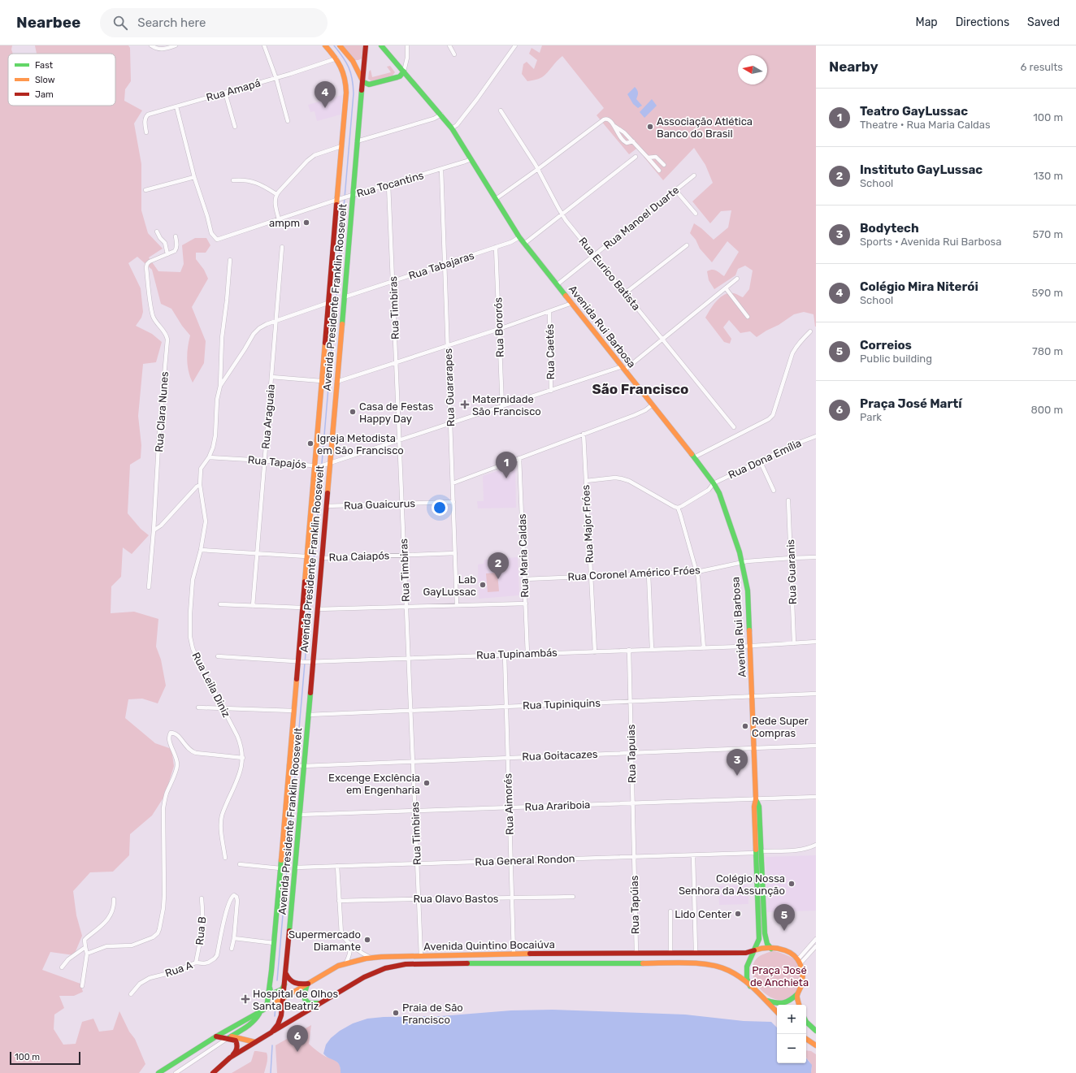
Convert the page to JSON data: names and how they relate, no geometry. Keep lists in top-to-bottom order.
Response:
{
  "streets": {
    "main road": ["Avenida Presidente Franklin Roosevelt", "Avenida Rui Barbosa", "Avenida Quintino Bocaiúva"],
    "street": [
      "Rua Amapá",
      "Rua Tocantins",
      "Rua Manoel Duarte",
      "Rua Tabajaras",
      "Rua Eurico Batista",
      "Rua Timbiras",
      "Rua Bororós",
      "Rua Caetés",
      "Rua Guararapes",
      "Rua Clara Nunes",
      "Rua Araguaia",
      "Rua Dona Emília",
      "Rua Tapajós",
      "Rua Guaicurus",
      "Rua Major Fróes",
      "Rua Maria Caldas",
      "Rua Caiapós",
      "Rua Guaranis",
      "Rua Coronel Américo Fróes",
      "Rua Tupinambás",
      "Rua Leila Diniz",
      "Rua Tupiniquins",
      "Rua Tapuias",
      "Rua Goitacazes",
      "Rua Aimorés",
      "Rua Arariboia",
      "Rua General Rondon",
      "Rua Olavo Bastos",
      "Rua Tapúias",
      "Rua B",
      "Rua A"
    ]
  },
  "crossings": [
    ["Rua Amapá", "Avenida Presidente Franklin Roosevelt"],
    ["Rua Tocantins", "Avenida Presidente Franklin Roosevelt"],
    ["Rua Tocantins", "Rua Timbiras"],
    ["Rua Tocantins", "Avenida Rui Barbosa"],
    ["Rua Tocantins", "Rua Guararapes"],
    ["Rua Manoel Duarte", "Rua Eurico Batista"],
    ["Rua Manoel Duarte", "Avenida Rui Barbosa"],
    ["Rua Tabajaras", "Avenida Presidente Franklin Roosevelt"],
    ["Rua Tabajaras", "Rua Timbiras"],
    ["Rua Tabajaras", "Avenida Rui Barbosa"],
    ["Rua Tabajaras", "Rua Bororós"],
    ["Rua Tabajaras", "Rua Guararapes"],
    ["Avenida Presidente Franklin Roosevelt", "Rua Tapajós"],
    ["Avenida Presidente Franklin Roosevelt", "Rua Guaicurus"],
    ["Avenida Presidente Franklin Roosevelt", "Rua Caiapós"],
    ["Avenida Presidente Franklin Roosevelt", "Rua Tupinambás"],
    ["Avenida Presidente Franklin Roosevelt", "Rua Tupiniquins"],
    ["Avenida Presidente Franklin Roosevelt", "Rua Goitacazes"],
    ["Avenida Presidente Franklin Roosevelt", "Rua Arariboia"],
    ["Avenida Presidente Franklin Roosevelt", "Rua General Rondon"],
    ["Avenida Presidente Franklin Roosevelt", "Avenida Quintino Bocaiúva"],
    ["Rua Timbiras", "Rua Tapajós"],
    ["Rua Timbiras", "Rua Guaicurus"],
    ["Rua Timbiras", "Rua Caiapós"],
    ["Rua Timbiras", "Rua Tupinambás"],
    ["Rua Timbiras", "Rua Tupiniquins"],
    ["Rua Timbiras", "Rua Goitacazes"],
    ["Rua Timbiras", "Rua Arariboia"],
    ["Rua Timbiras", "Rua General Rondon"],
    ["Rua Timbiras", "Rua Olavo Bastos"],
    ["Rua Timbiras", "Avenida Quintino Bocaiúva"],
    ["Avenida Rui Barbosa", "Rua Dona Emília"],
    ["Avenida Rui Barbosa", "Rua Tapajós"],
    ["Avenida Rui Barbosa", "Rua Coronel Américo Fróes"],
    ["Avenida Rui Barbosa", "Rua Tupinambás"],
    ["Avenida Rui Barbosa", "Rua Tupiniquins"],
    ["Avenida Rui Barbosa", "Rua Goitacazes"],
    ["Avenida Rui Barbosa", "Rua Arariboia"],
    ["Avenida Rui Barbosa", "Rua General Rondon"],
    ["Avenida Rui Barbosa", "Avenida Quintino Bocaiúva"],
    ["Rua Bororós", "Rua Tapajós"],
    ["Rua Caetés", "Rua Tapajós"],
    ["Rua Guararapes", "Rua Tapajós"],
    ["Rua Guararapes", "Rua Guaicurus"],
    ["Rua Guararapes", "Rua Caiapós"],
    ["Rua Araguaia", "Rua Tapajós"],
    ["Rua Tapajós", "Rua Leila Diniz"],
    ["Rua Major Fróes", "Rua Coronel Américo Fróes"],
    ["Rua Major Fróes", "Rua Tupinambás"],
    ["Rua Maria Caldas", "Rua Coronel Américo Fróes"],
    ["Rua Maria Caldas", "Rua Tupinambás"],
    ["Rua Guaranis", "Rua Coronel Américo Fróes"],
    ["Rua Guaranis", "Rua Tupinambás"],
    ["Rua Tupinambás", "Rua Tapuias"],
    ["Rua Tupinambás", "Rua Aimorés"],
    ["Rua Tupiniquins", "Rua Tapuias"],
    ["Rua Tupiniquins", "Rua Aimorés"],
    ["Rua Tapuias", "Rua Goitacazes"],
    ["Rua Tapuias", "Rua Arariboia"],
    ["Rua Tapuias", "Rua General Rondon"],
    ["Rua Tapuias", "Rua Tapúias"],
    ["Rua Goitacazes", "Rua Aimorés"],
    ["Rua Aimorés", "Rua Arariboia"],
    ["Rua Aimorés", "Rua General Rondon"],
    ["Rua Aimorés", "Rua Olavo Bastos"],
    ["Rua Aimorés", "Avenida Quintino Bocaiúva"],
    ["Rua General Rondon", "Rua Tapúias"],
    ["Rua Tapúias", "Avenida Quintino Bocaiúva"],
    ["Rua B", "Rua A"]
  ],
  "districts": ["São Francisco"],
  "parks": ["Praça José de Anchieta"],
  "places": {
    "other": [
      "Associação Atlética Banco do Brasil",
      "ampm",
      "Casa de Festas Happy Day",
      "Igreja Metodista em São Francisco",
      "Lab GayLussac",
      "Rede Super Compras",
      "Excenge Exclência em Engenharia",
      "Colégio Nossa Senhora da Assunção",
      "Lido Center",
      "Supermercado Diamante",
      "Praia de São Francisco"
    ],
    "health": ["Maternidade São Francisco", "Hospital de Olhos Santa Beatriz"]
  },
  "legend": ["Fast", "Slow", "Jam"],
  "scale_bar": "100 m",
  "north": "left",
  "page": {
    "header": "Nearbee",
    "search": "Search here",
    "nav": ["Map", "Directions", "Saved"],
    "heading": ["Nearby", "6 results"],
    "pins": [
      "4",
      "1",
      "2",
      "3",
      "5",
      "6"
    ],
    "list": [
      {
        "mark": "1",
        "name": "Teatro GayLussac",
        "note": "Theatre · Rua Maria Caldas",
        "value": "100 m"
      },
      {
        "mark": "2",
        "name": "Instituto GayLussac",
        "note": "School",
        "value": "130 m"
      },
      {
        "mark": "3",
        "name": "Bodytech",
        "note": "Sports · Avenida Rui Barbosa",
        "value": "570 m"
      },
      {
        "mark": "4",
        "name": "Colégio Mira Niterói",
        "note": "School",
        "value": "590 m"
      },
      {
        "mark": "5",
        "name": "Correios",
        "note": "Public building",
        "value": "780 m"
      },
      {
        "mark": "6",
        "name": "Praça José Martí",
        "note": "Park",
        "value": "800 m"
      }
    ],
    "map_buttons": ["+", "−"],
    "scale": "100 m"
  }
}
